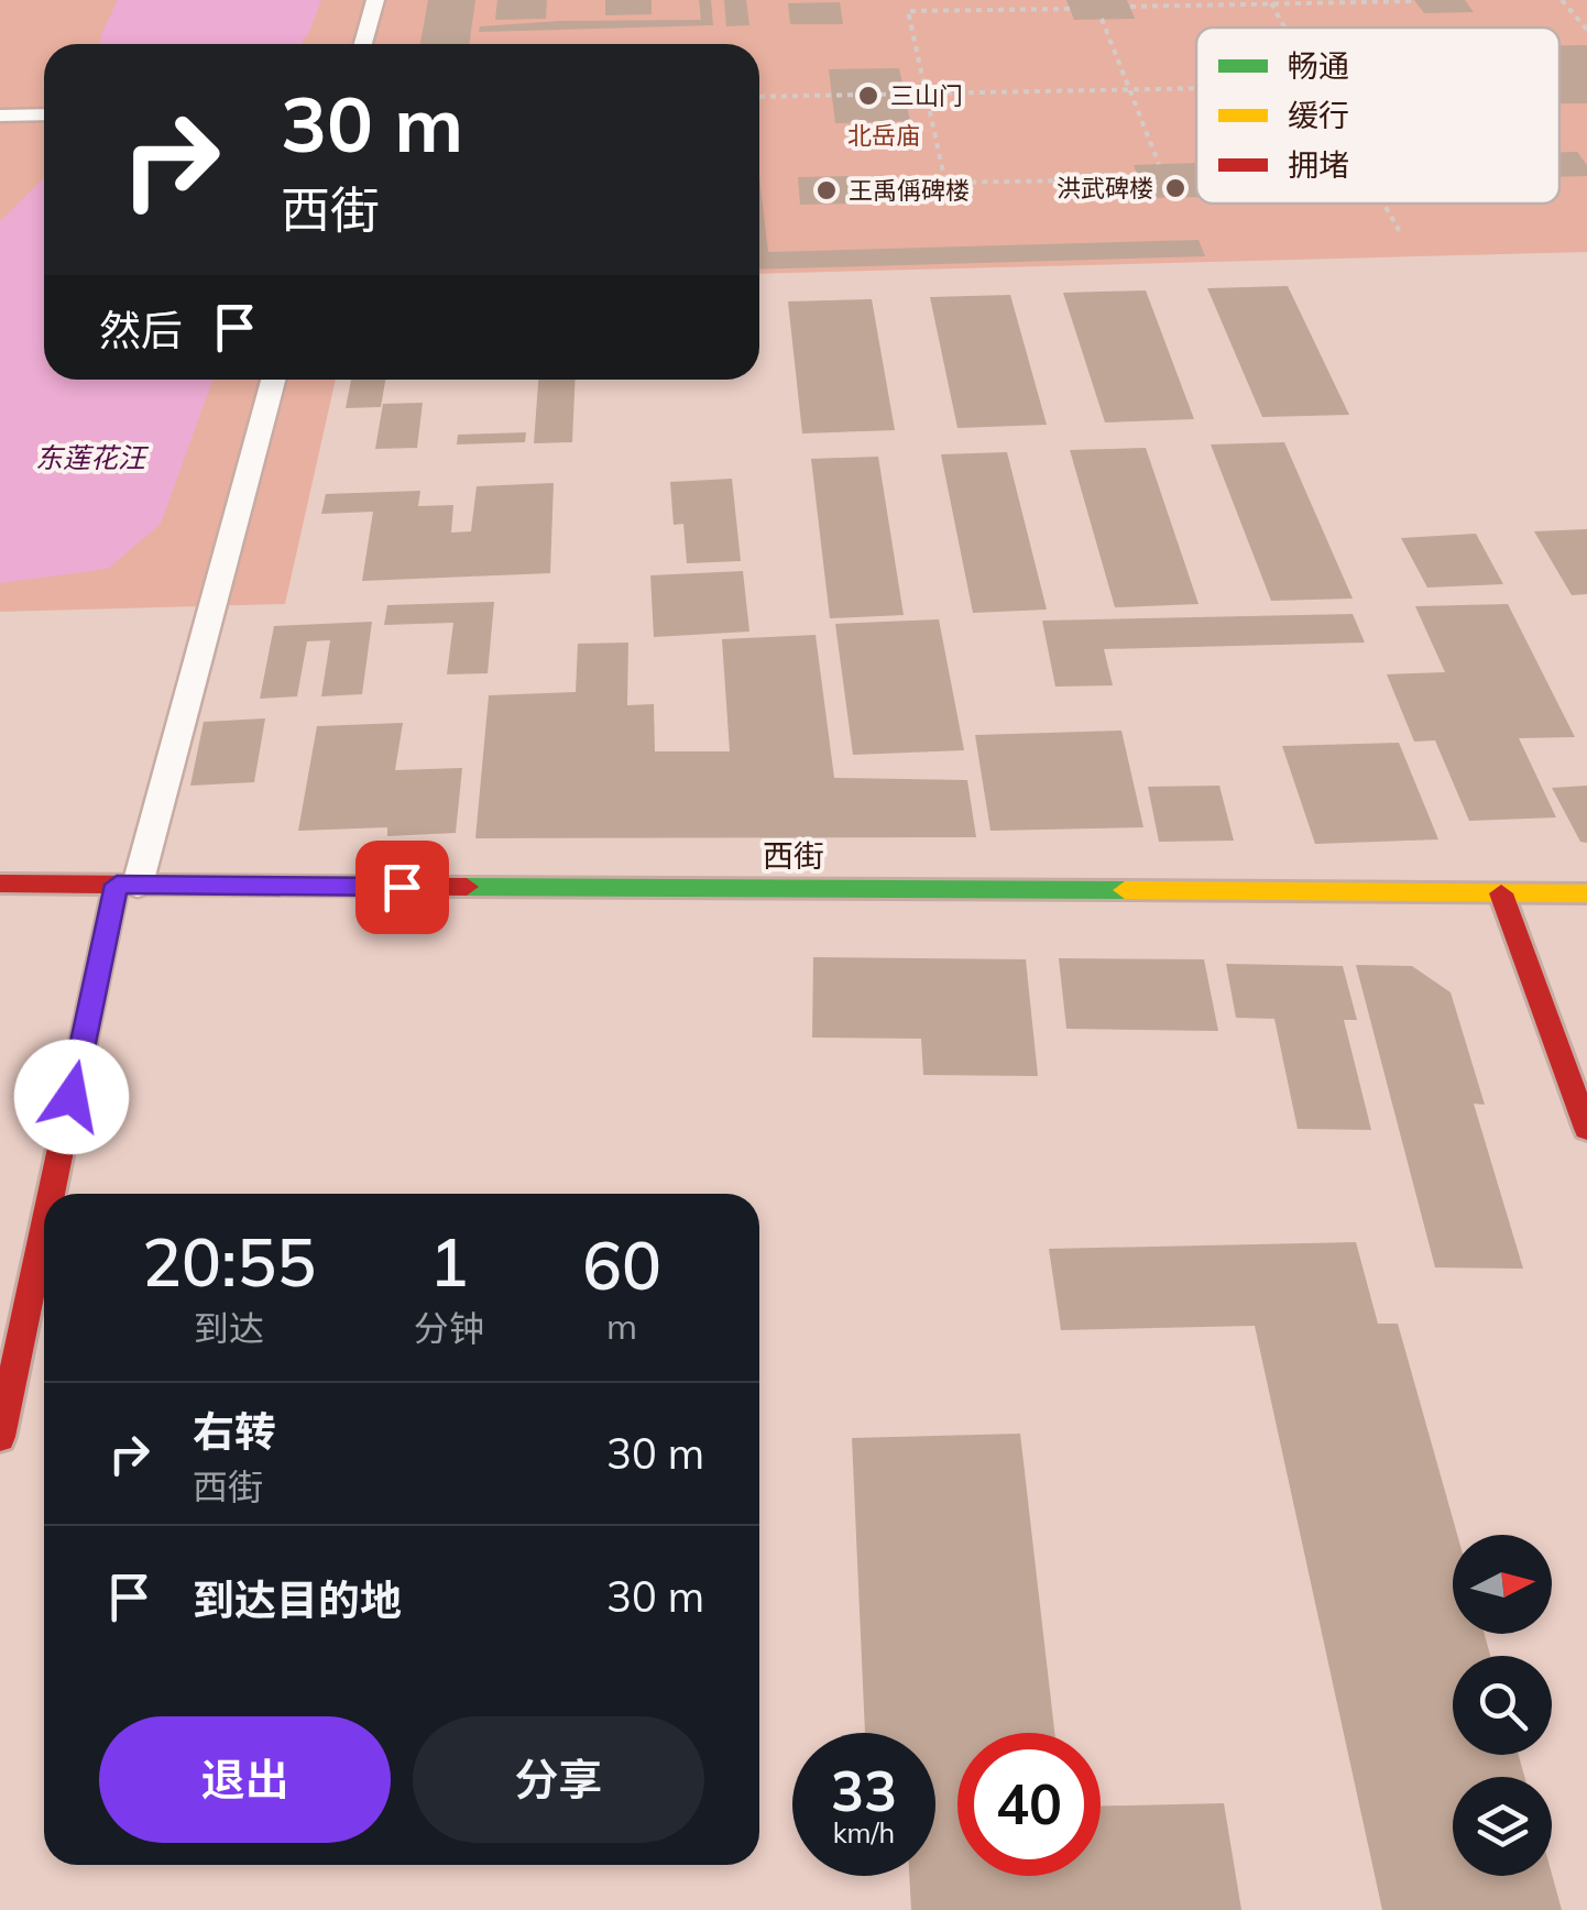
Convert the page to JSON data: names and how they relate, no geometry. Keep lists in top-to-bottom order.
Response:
{
  "streets": {
    "street": ["西街"]
  },
  "water": ["东莲花汪"],
  "parks": ["北岳庙"],
  "places": ["三山门", "洪武碑楼", "王禹偁碑楼"],
  "legend": ["畅通", "缓行", "拥堵"],
  "north": "right",
  "page": {
    "turn": ["30 m", "西街"],
    "then": "然后",
    "eta": [
      "20:55",
      "到达",
      "1",
      "分钟",
      "60",
      "m"
    ],
    "list": [
      {
        "name": "右转",
        "note": "西街",
        "value": "30 m"
      },
      {
        "name": "到达目的地",
        "value": "30 m"
      }
    ],
    "buttons": ["退出", "分享"],
    "speed": "33 km/h",
    "limit": "40"
  }
}
